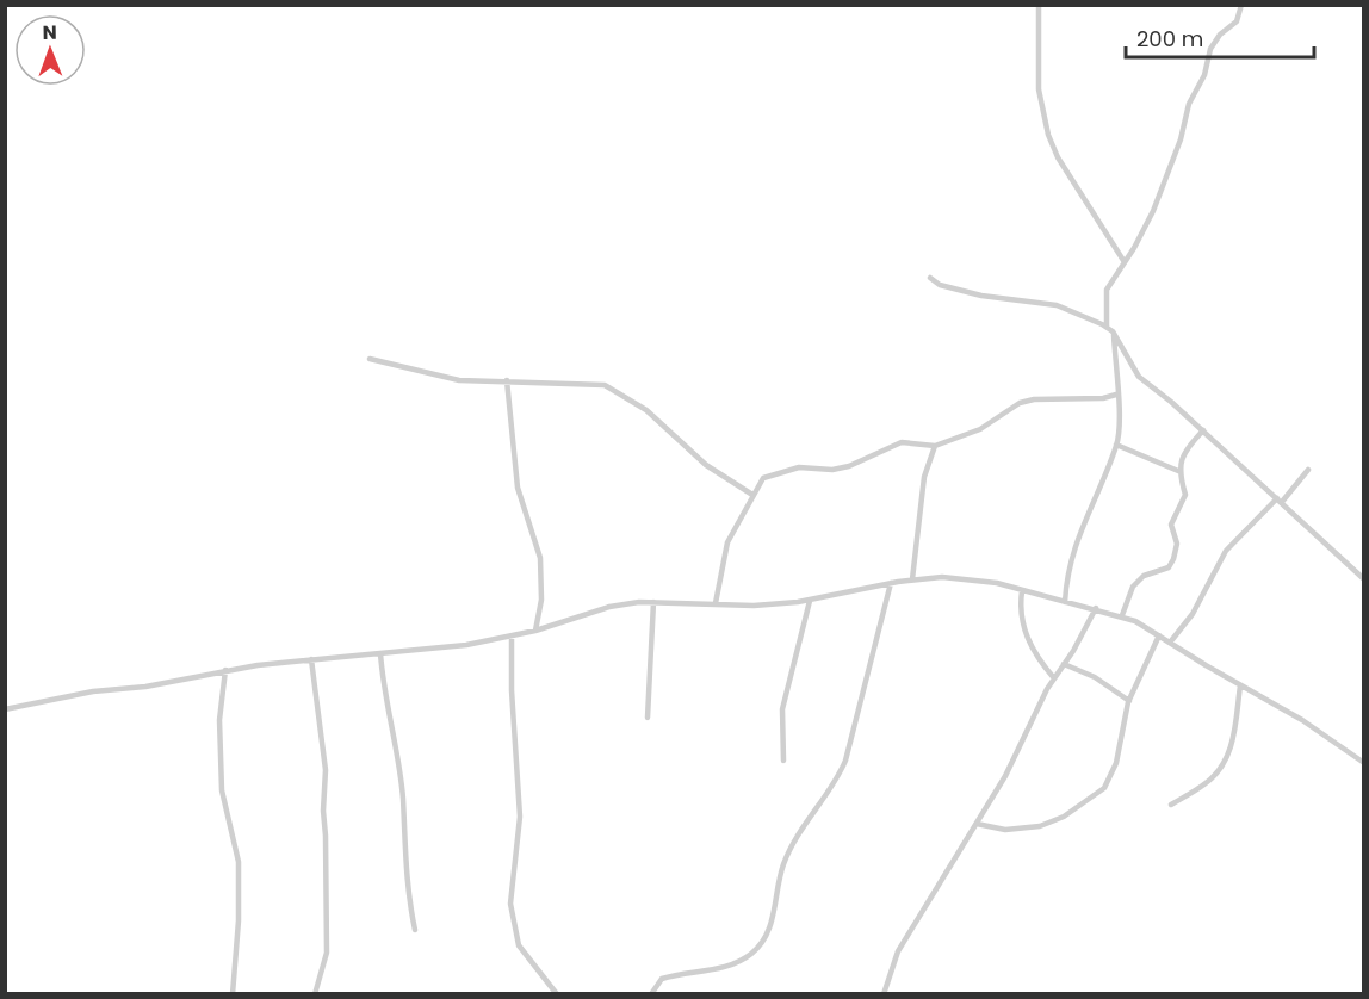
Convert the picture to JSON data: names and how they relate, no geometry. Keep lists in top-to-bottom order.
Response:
{
  "scale_bar": "200 m",
  "north": "top"
}
